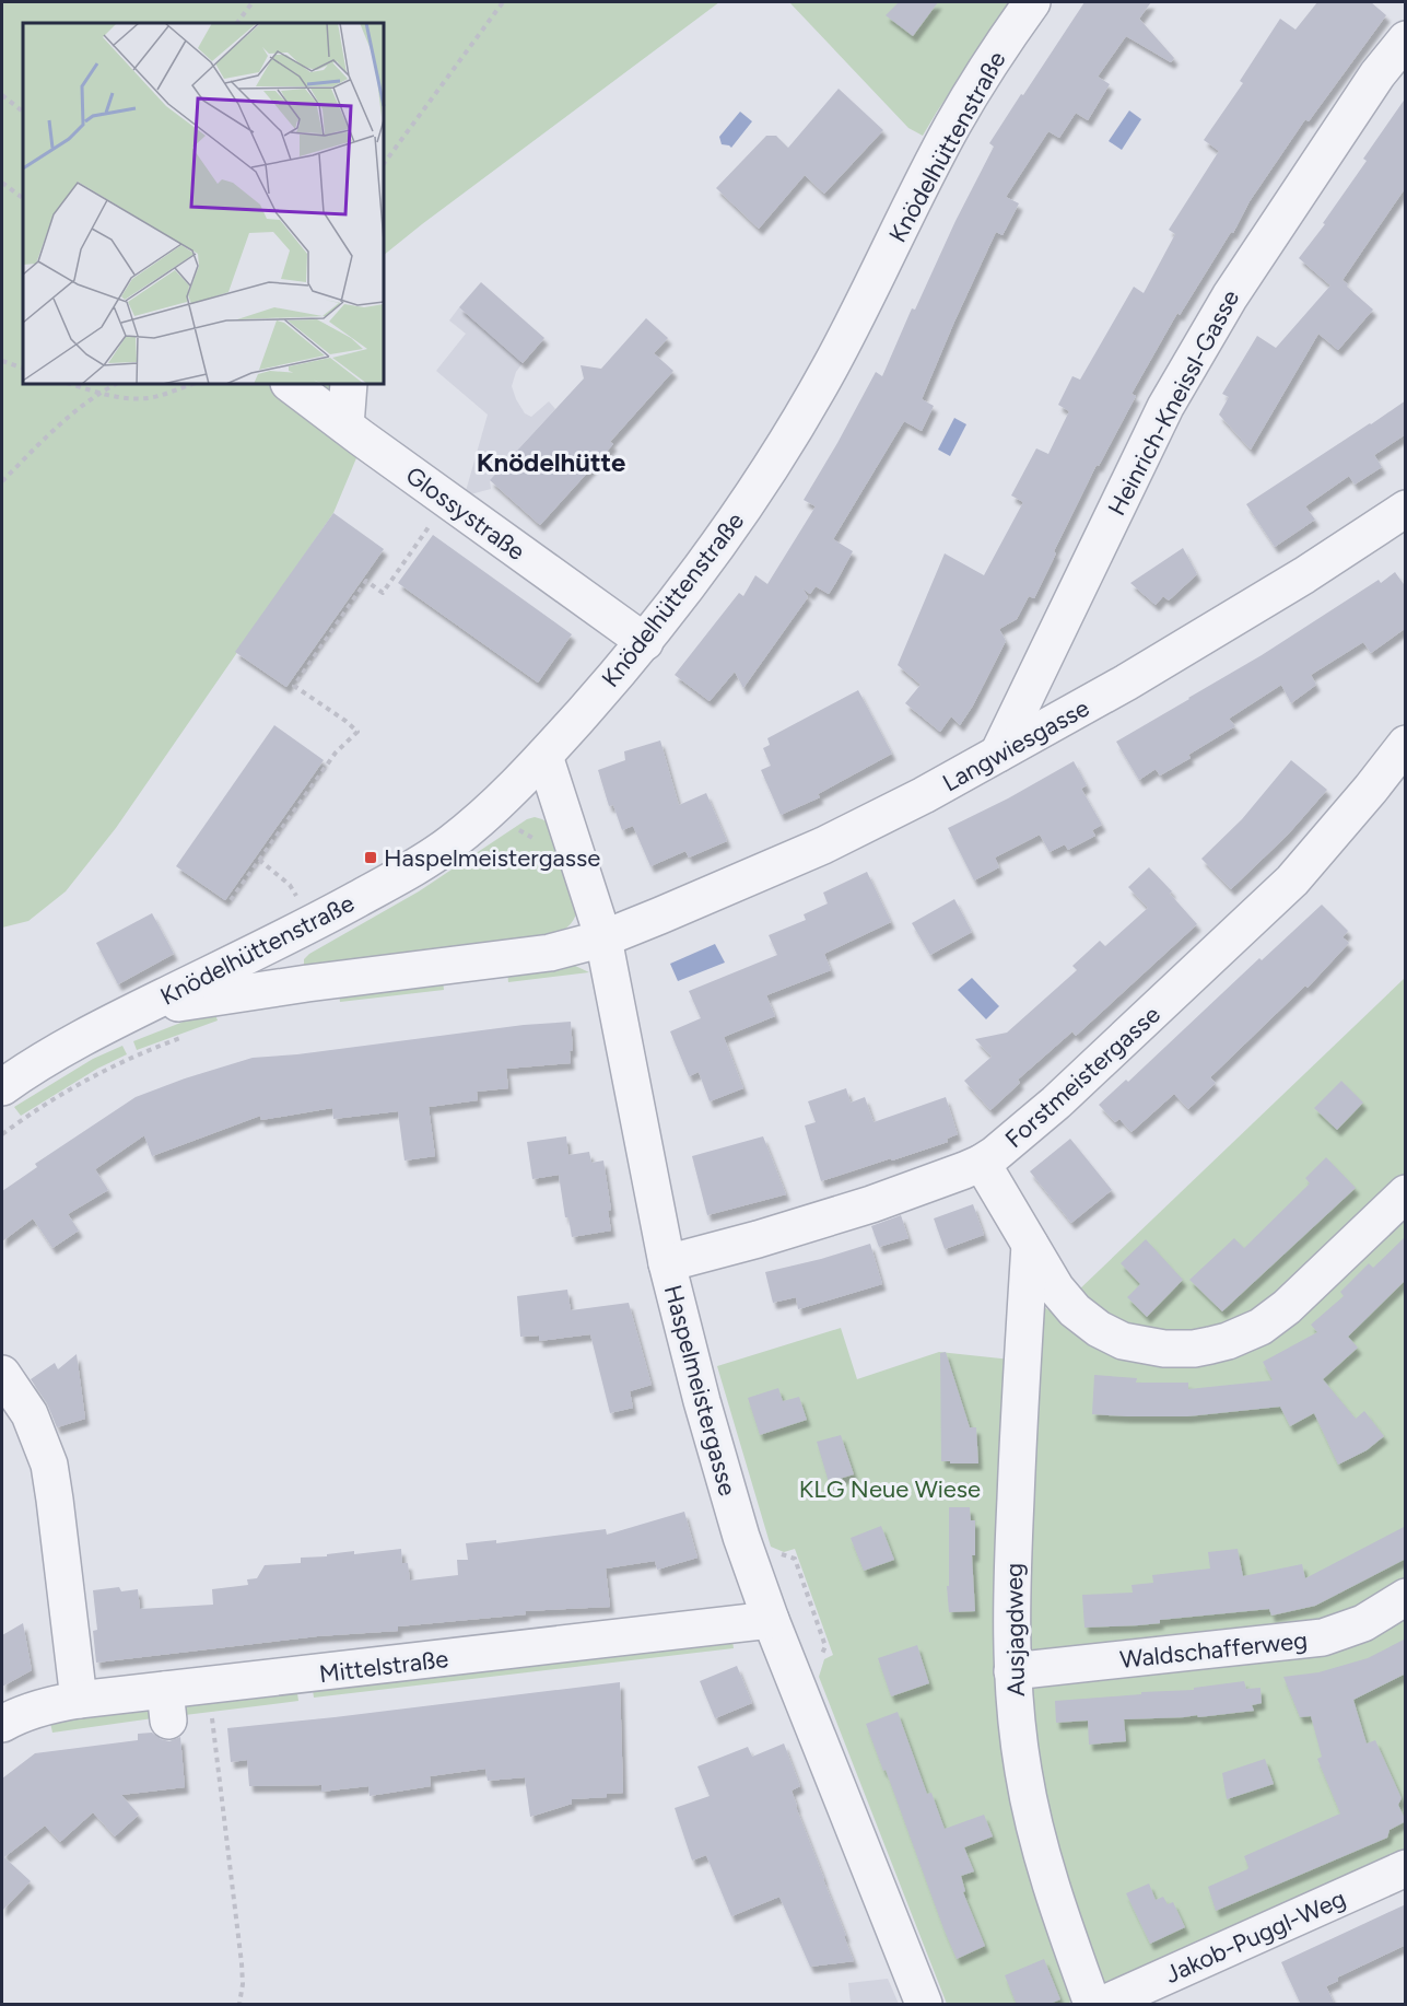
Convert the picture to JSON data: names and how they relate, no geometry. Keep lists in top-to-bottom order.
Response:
{
  "streets": {
    "street": [
      "Knödelhüttenstraße",
      "Heinrich-Kneissl-Gasse",
      "Glossystraße",
      "Langwiesgasse",
      "Forstmeistergasse",
      "Haspelmeistergasse",
      "Ausjagdweg",
      "Waldschafferweg",
      "Mittelstraße",
      "Jakob-Puggl-Weg"
    ]
  },
  "crossings": [
    ["Knödelhüttenstraße", "Glossystraße"],
    ["Knödelhüttenstraße", "Langwiesgasse"],
    ["Knödelhüttenstraße", "Haspelmeistergasse"],
    ["Heinrich-Kneissl-Gasse", "Langwiesgasse"],
    ["Langwiesgasse", "Haspelmeistergasse"],
    ["Forstmeistergasse", "Haspelmeistergasse"],
    ["Haspelmeistergasse", "Mittelstraße"],
    ["Ausjagdweg", "Waldschafferweg"]
  ],
  "districts": ["Knödelhütte"],
  "parks": ["KLG Neue Wiese"],
  "places": {
    "transit": ["Haspelmeistergasse"]
  }
}
